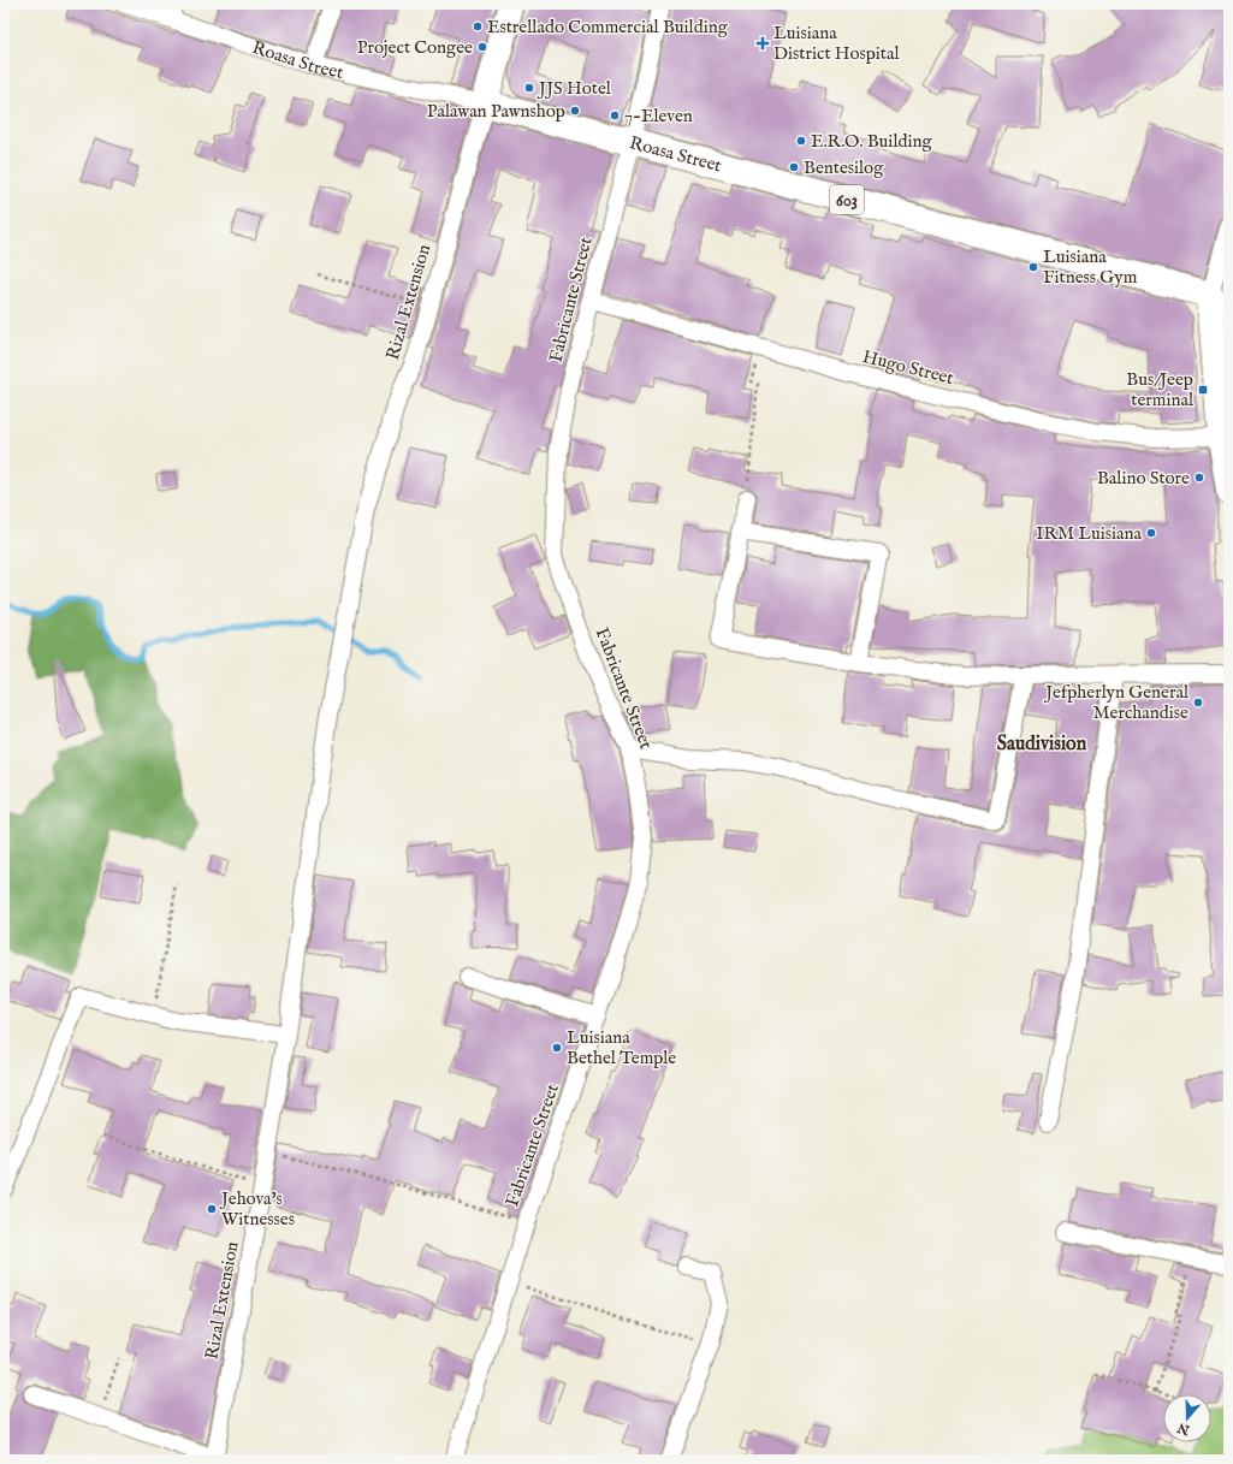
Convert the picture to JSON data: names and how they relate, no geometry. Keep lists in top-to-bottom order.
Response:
{
  "streets": {
    "main road": ["Roasa Street", "603"],
    "street": ["Fabricante Street", "Rizal Extension", "Hugo Street"]
  },
  "crossings": [
    ["Roasa Street", "Fabricante Street"],
    ["Roasa Street", "Rizal Extension"],
    ["Fabricante Street", "Hugo Street"]
  ],
  "districts": ["Saudivision"],
  "places": {
    "other": [
      "Estrellado Commercial Building",
      "Project Congee",
      "JJS Hotel",
      "Palawan Pawnshop",
      "7-Eleven",
      "E.R.O. Building",
      "Bentesilog",
      "Luisiana Fitness Gym",
      "Balino Store",
      "IRM Luisiana",
      "Jefpherlyn General Merchandise",
      "Luisiana Bethel Temple",
      "Jehova's Witnesses"
    ],
    "health": ["Luisiana District Hospital"],
    "transit": ["Bus/Jeep terminal"]
  },
  "north": "bottom"
}
